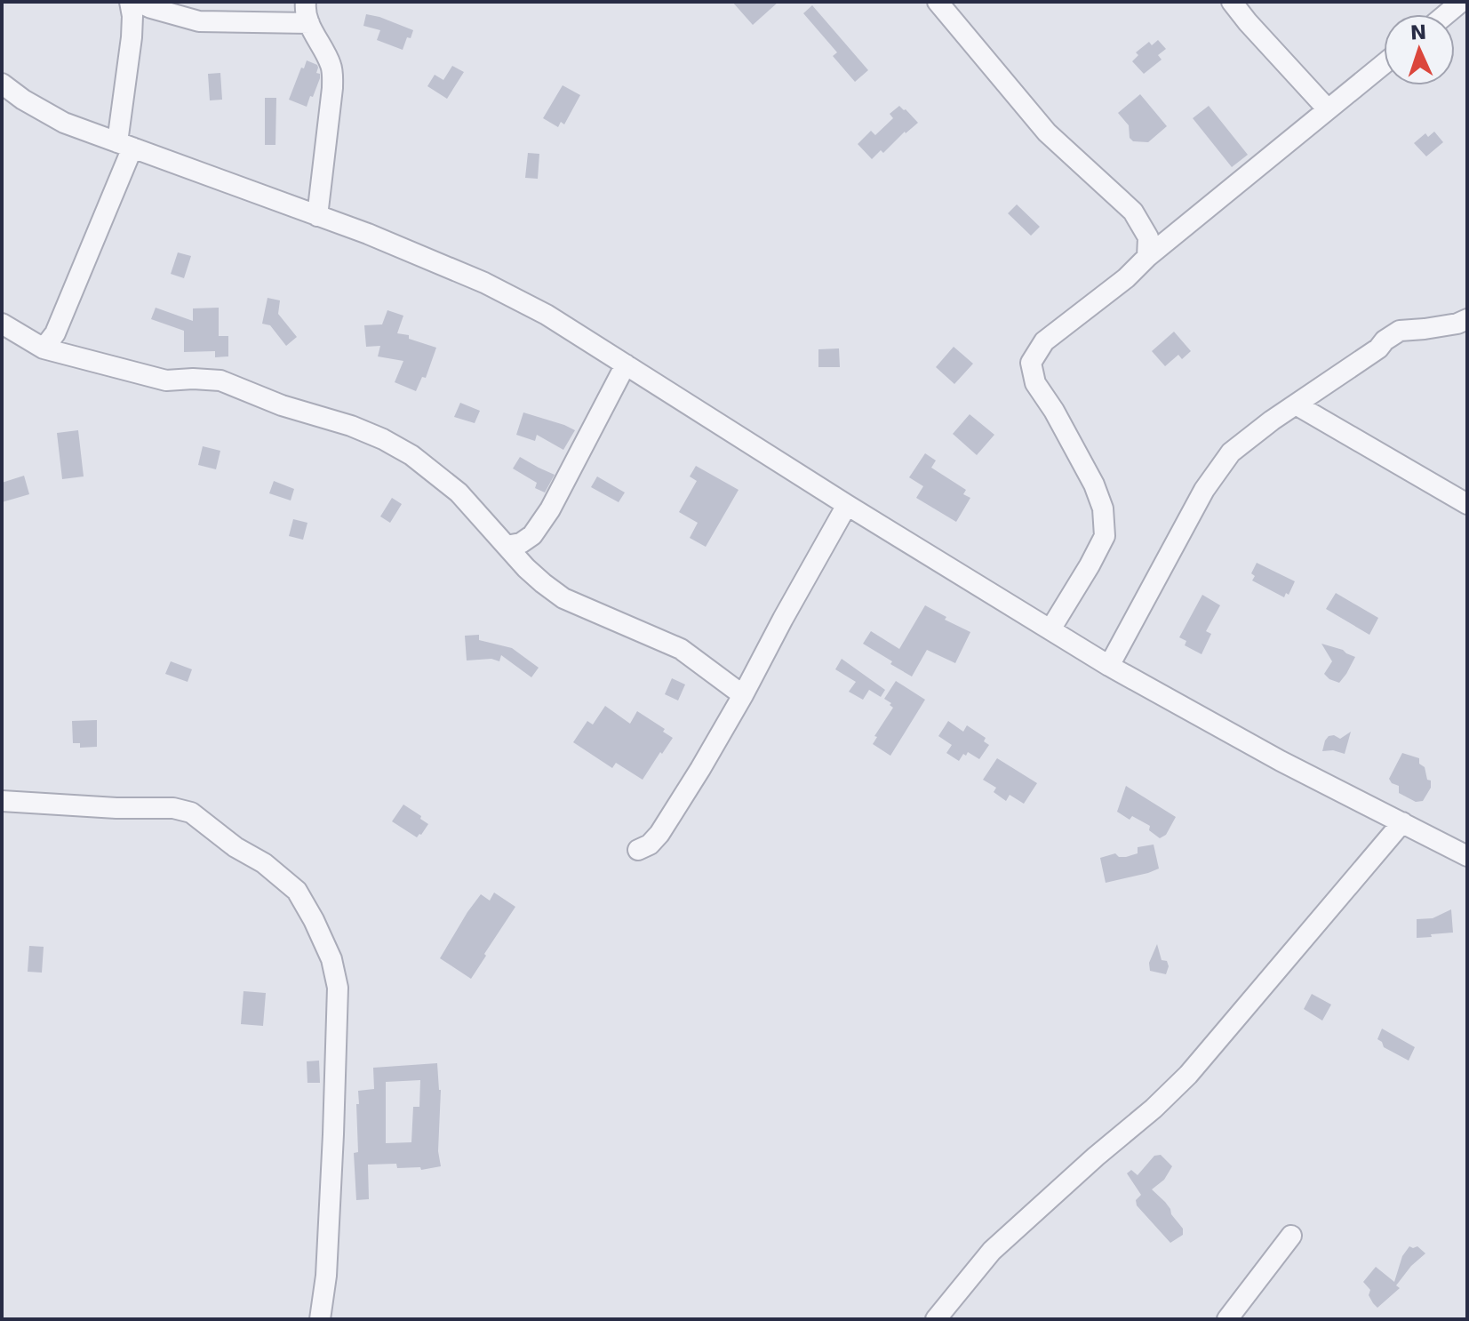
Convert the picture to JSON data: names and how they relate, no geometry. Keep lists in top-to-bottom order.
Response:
{
  "north": "top"
}
